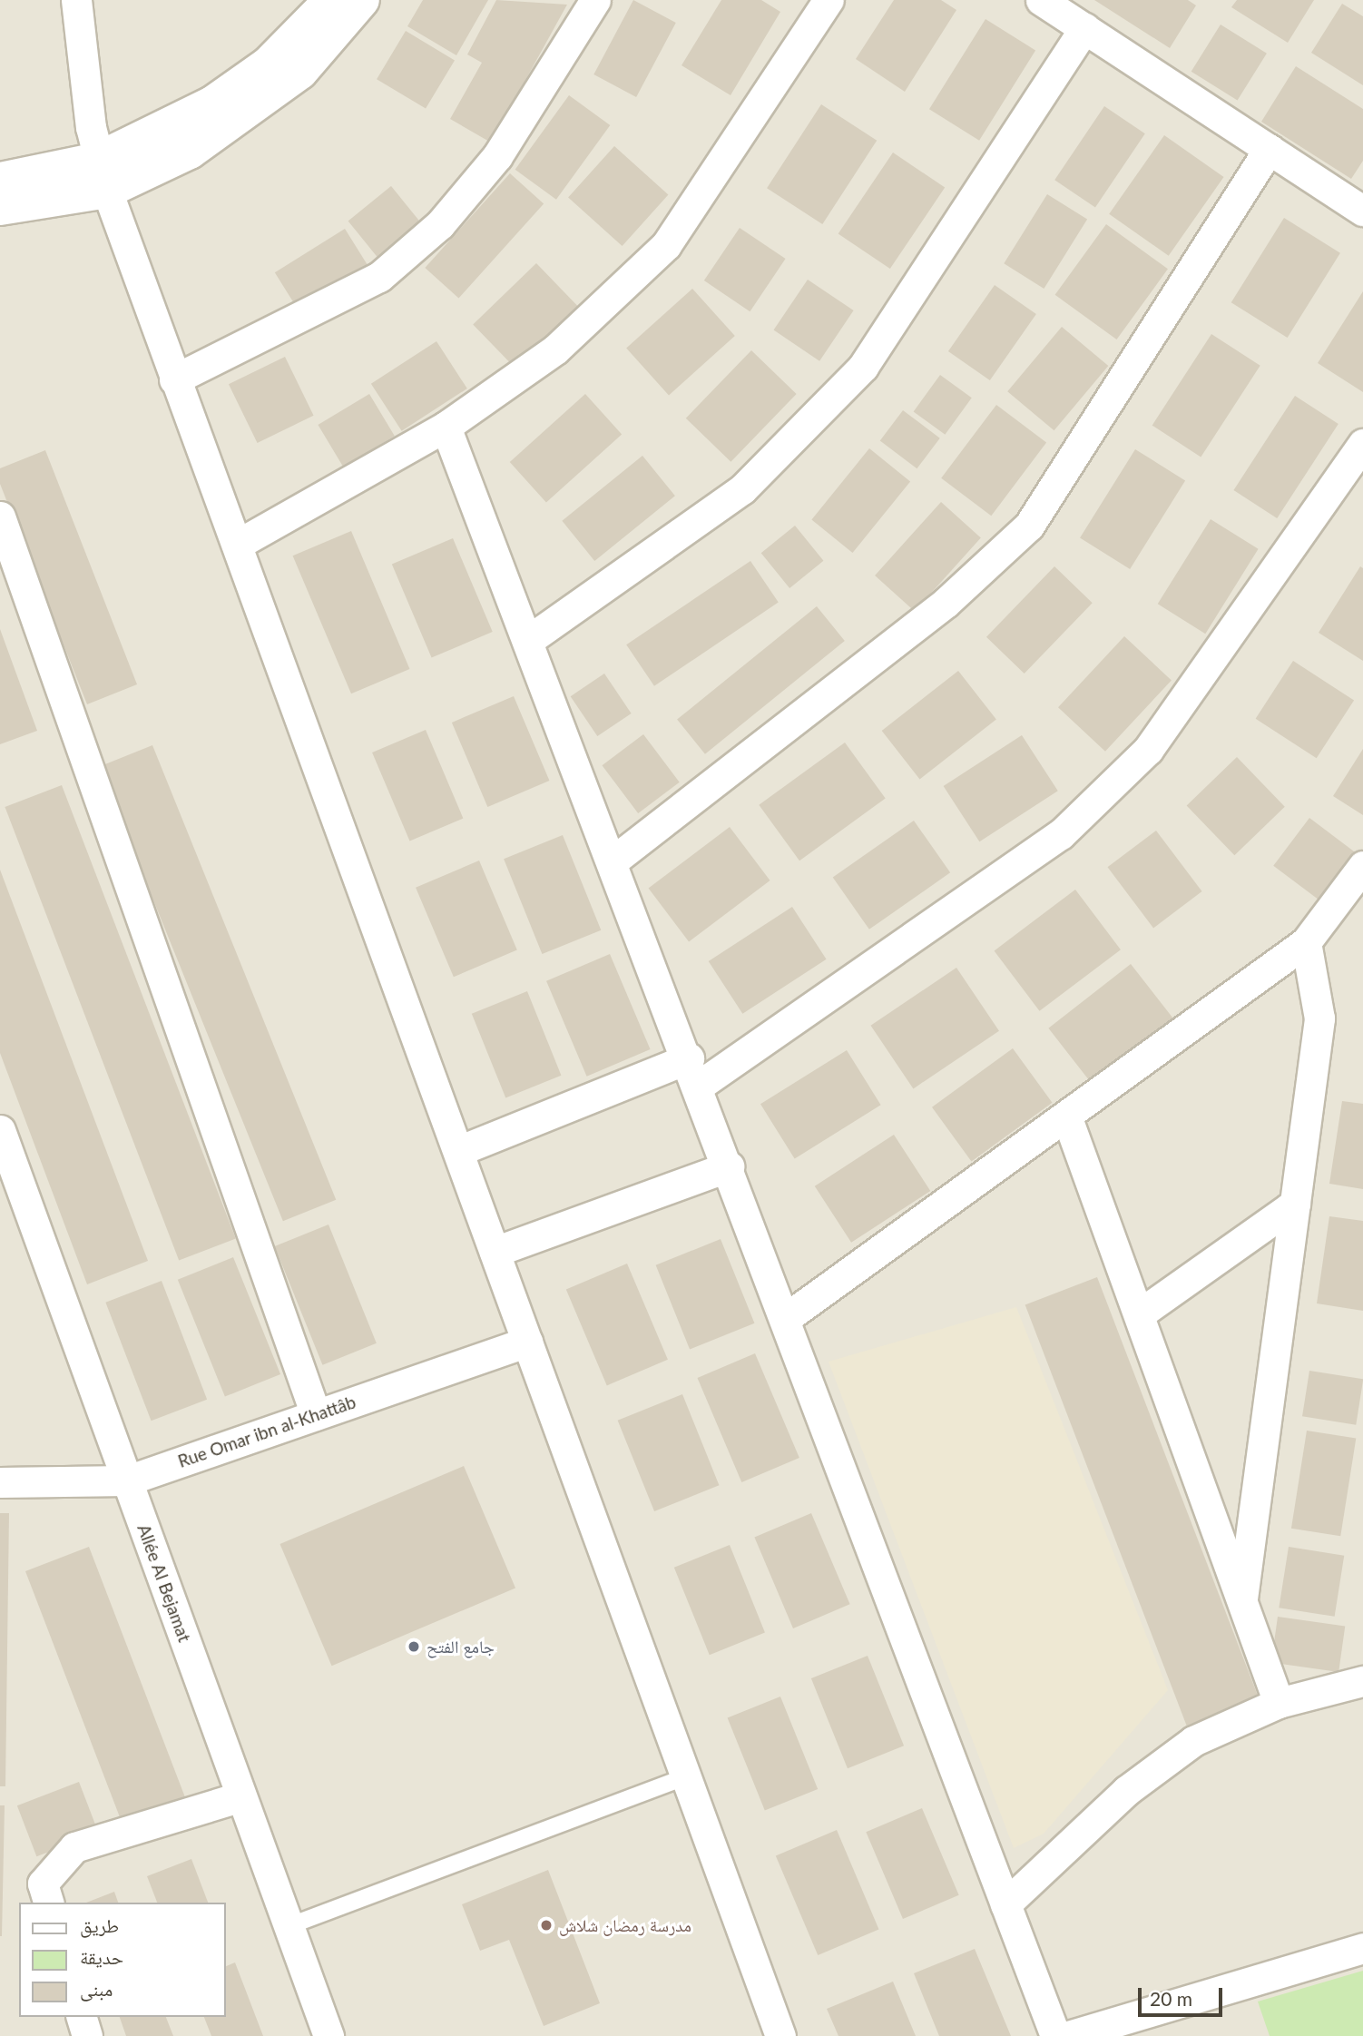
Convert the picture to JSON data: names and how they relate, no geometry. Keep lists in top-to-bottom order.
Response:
{
  "streets": {
    "street": ["Rue Omar ibn al-Khattâb", "Allée Al Bejamat"]
  },
  "crossings": [
    ["Rue Omar ibn al-Khattâb", "Allée Al Bejamat"]
  ],
  "places": ["جامع الفتح", "مدرسة رمضان شلاش"],
  "legend": ["طريق", "حديقة", "مبنى"],
  "scale_bar": "20 m"
}
